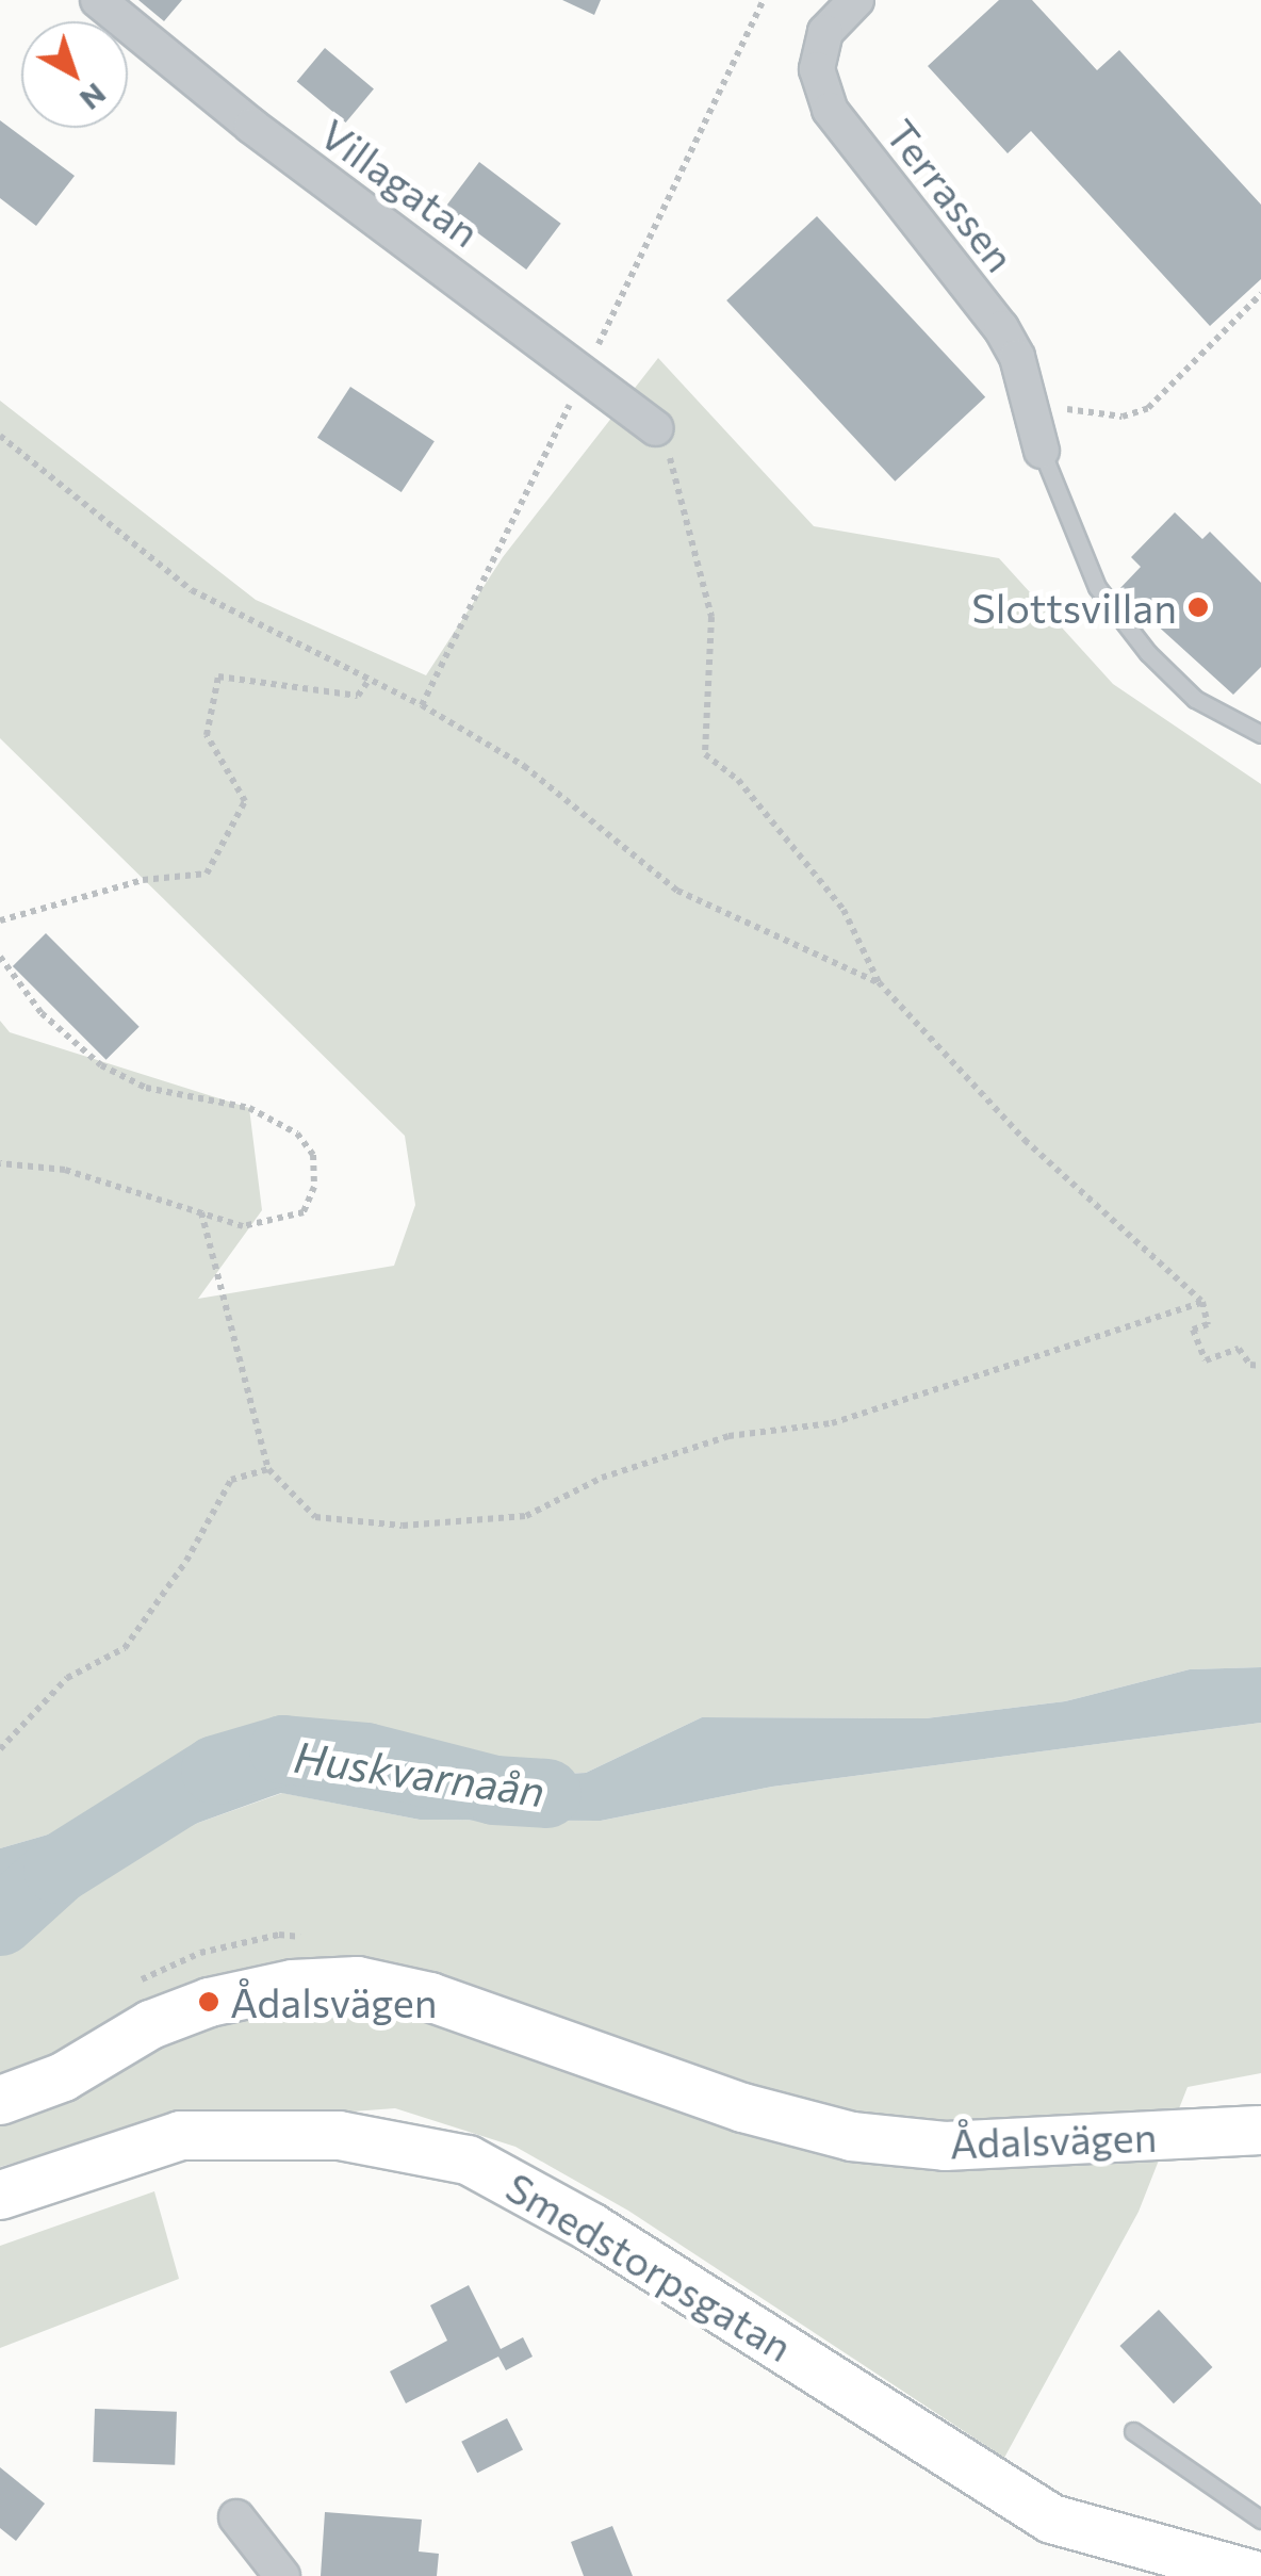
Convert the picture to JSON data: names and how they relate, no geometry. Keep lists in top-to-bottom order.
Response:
{
  "streets": {
    "street": [
      "Villagatan",
      "Terrassen",
      "Ådalsvägen",
      "Smedstorpsgatan"
    ]
  },
  "water": ["Huskvarnaån"],
  "places": ["Slottsvillan", "Ådalsvägen"],
  "north": "bottom right"
}
